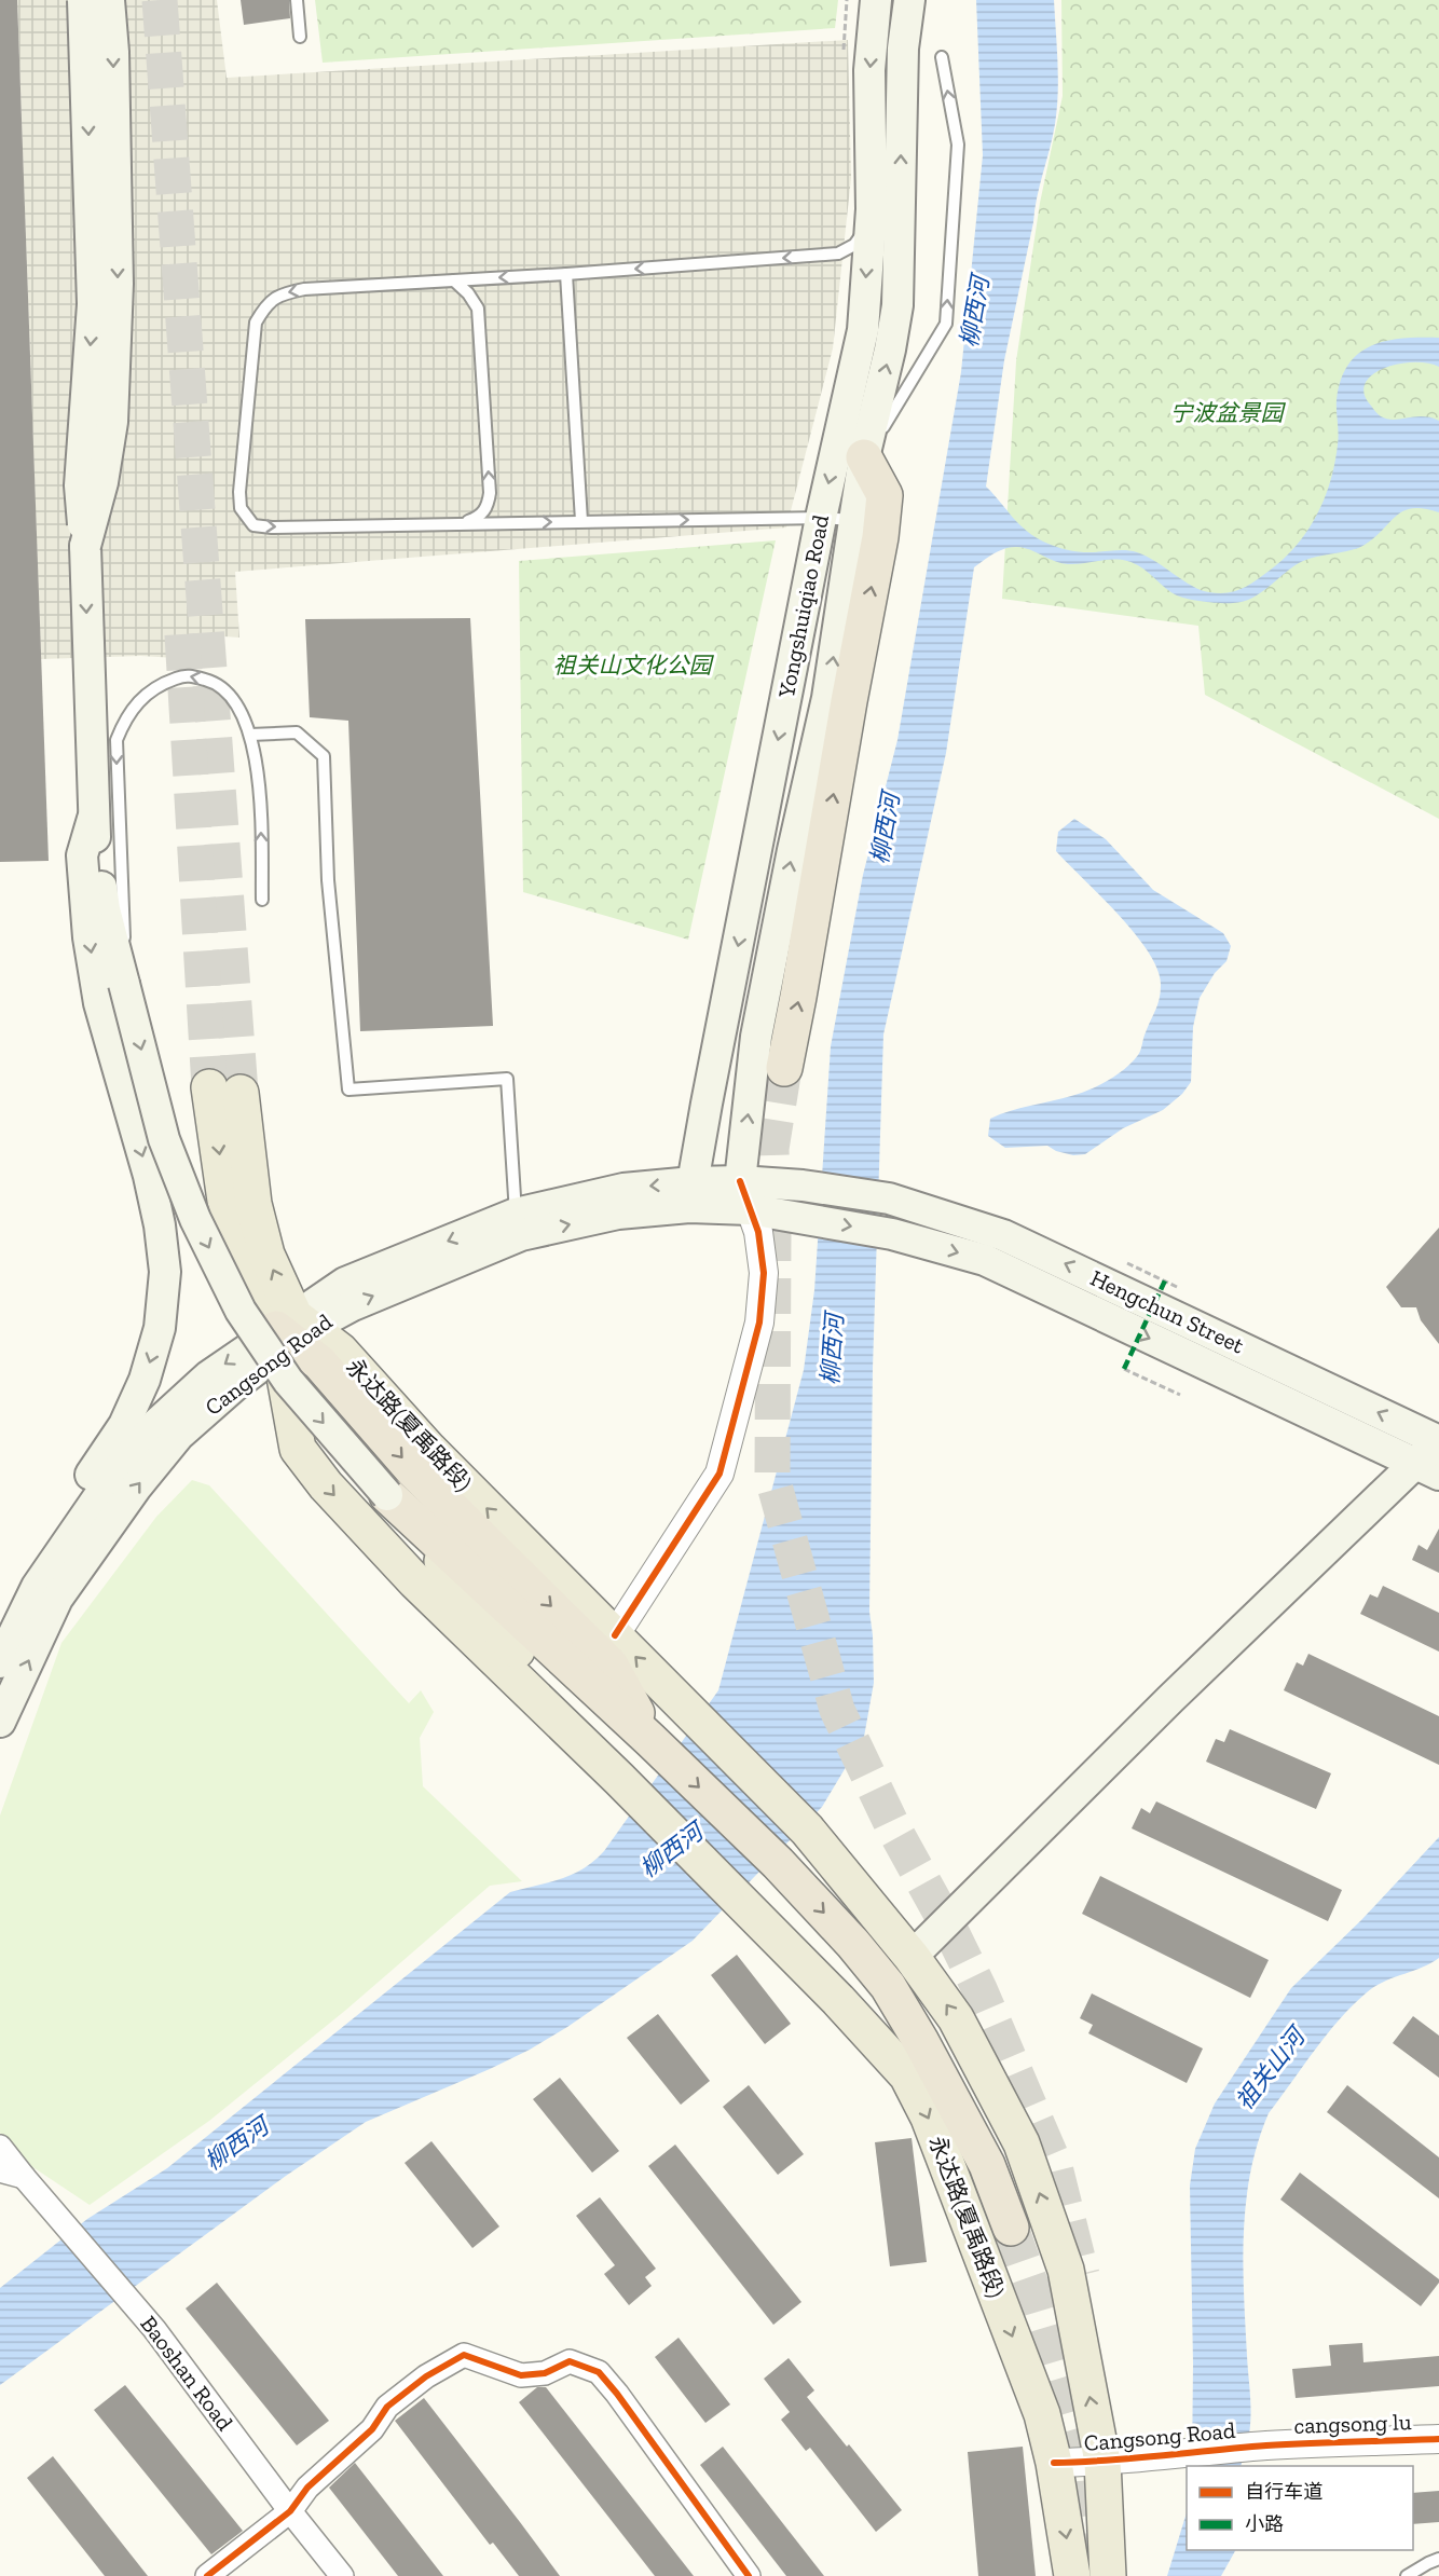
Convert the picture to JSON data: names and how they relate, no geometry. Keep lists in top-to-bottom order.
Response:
{
  "streets": {
    "main road": [
      "Yongshuiqiao Road",
      "Hengchun Street",
      "Cangsong Road",
      "永达路(夏禹路段)"
    ],
    "street": ["Baoshan Road", "cangsong lu"]
  },
  "crossings": [
    ["Yongshuiqiao Road", "Cangsong Road"],
    ["Hengchun Street", "Cangsong Road"],
    ["Cangsong Road", "永达路(夏禹路段)"],
    ["Cangsong Road", "cangsong lu"]
  ],
  "water": ["柳西河", "祖关山河"],
  "parks": ["宁波盆景园", "祖关山文化公园"],
  "legend": ["自行车道", "小路"]
}
